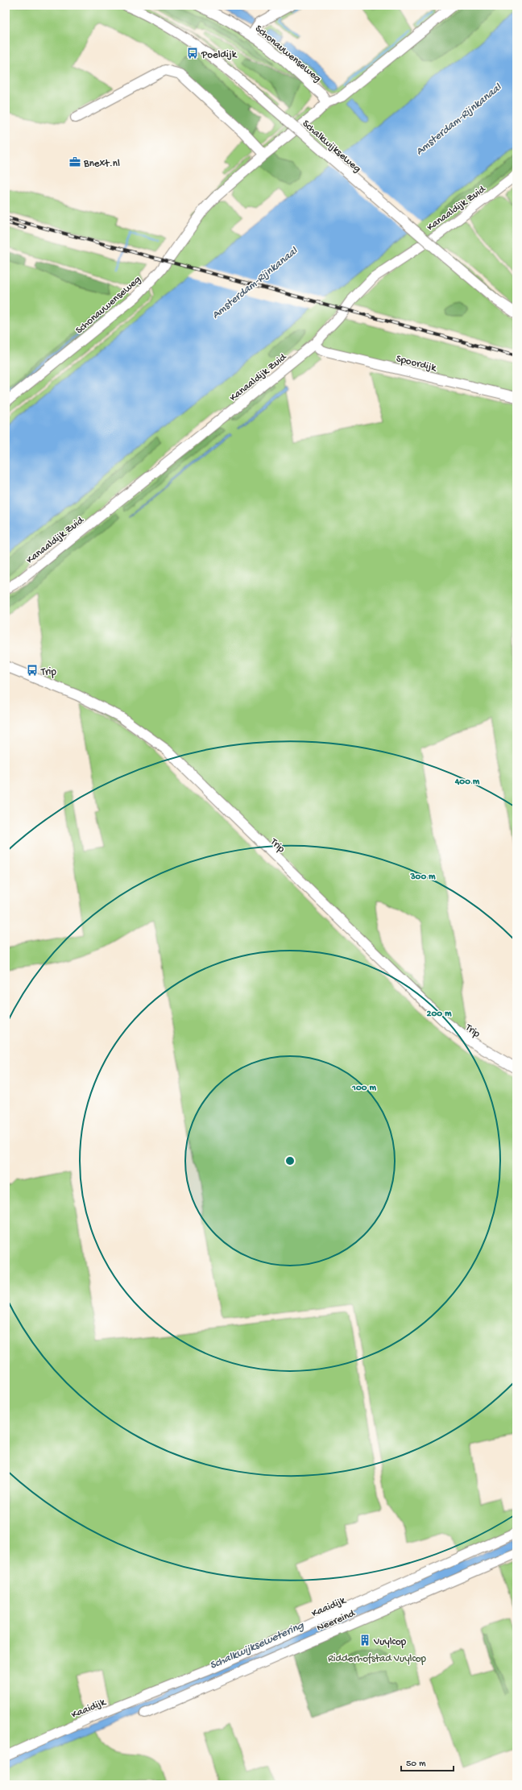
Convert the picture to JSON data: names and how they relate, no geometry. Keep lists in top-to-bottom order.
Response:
{
  "streets": {
    "street": [
      "Schonauwenseweg",
      "Schalkwijkseweg",
      "Kanaaldijk Zuid",
      "Spoordijk",
      "Trip",
      "Kaaidijk",
      "Neereind"
    ]
  },
  "crossings": [
    ["Kanaaldijk Zuid", "Spoordijk"]
  ],
  "water": ["Amsterdam-Rijnkanaal", "Schalkwijksewetering"],
  "parks": ["Ridderhofstad Vuylcop"],
  "places": {
    "bus stop": ["Poeldijk", "Trip"],
    "office": ["Bnext.nl"],
    "building": ["Vuylcop"]
  },
  "scale_bar": "50 m",
  "rings": [
    "400 m",
    "300 m",
    "200 m",
    "100 m"
  ]
}
